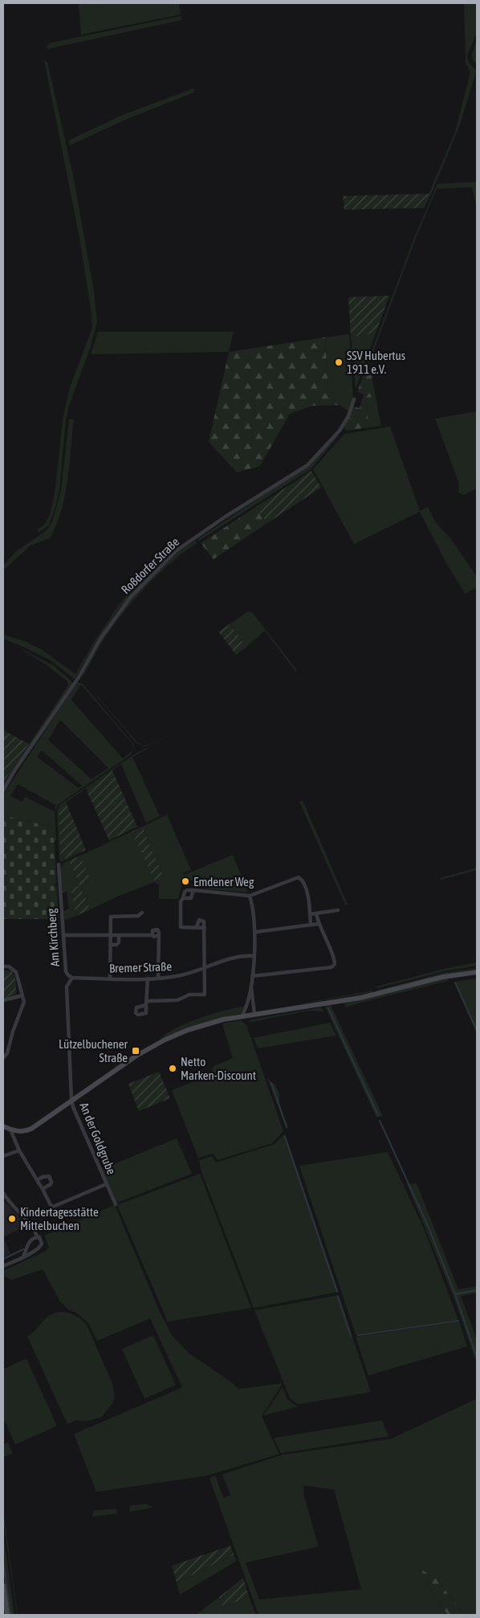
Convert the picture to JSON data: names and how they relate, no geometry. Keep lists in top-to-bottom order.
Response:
{
  "streets": {
    "street": [
      "Roßdorfer Straße",
      "Am Kirchberg",
      "Bremer Straße",
      "An der Goldgrube"
    ]
  },
  "crossings": [
    ["Am Kirchberg", "Bremer Straße"],
    ["Am Kirchberg", "An der Goldgrube"]
  ],
  "places": {
    "other": [
      "SSV Hubertus 1911 e.V.",
      "Emdener Weg",
      "Netto Marken-Discount",
      "Kindertagesstätte Mittelbuchen"
    ],
    "transit": ["Lützelbuchener Straße"]
  }
}
